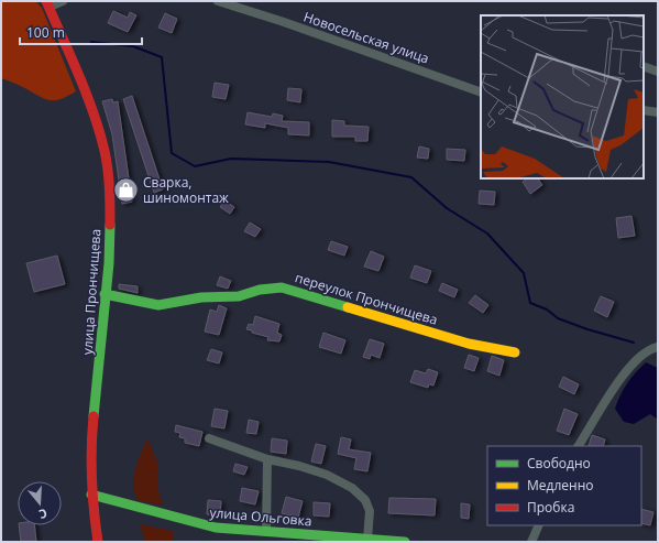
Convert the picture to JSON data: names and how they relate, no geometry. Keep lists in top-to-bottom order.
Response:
{
  "streets": {
    "street": [
      "Новосельская улица",
      "улица Прончищева",
      "переулок Прончищева",
      "улица Ольговка"
    ]
  },
  "crossings": [
    ["улица Прончищева", "переулок Прончищева"],
    ["улица Прончищева", "улица Ольговка"]
  ],
  "places": {
    "shop": ["Сварка, шиномонтаж"]
  },
  "legend": ["Свободно", "Медленно", "Пробка"],
  "scale_bar": "100 m",
  "north": "bottom"
}
